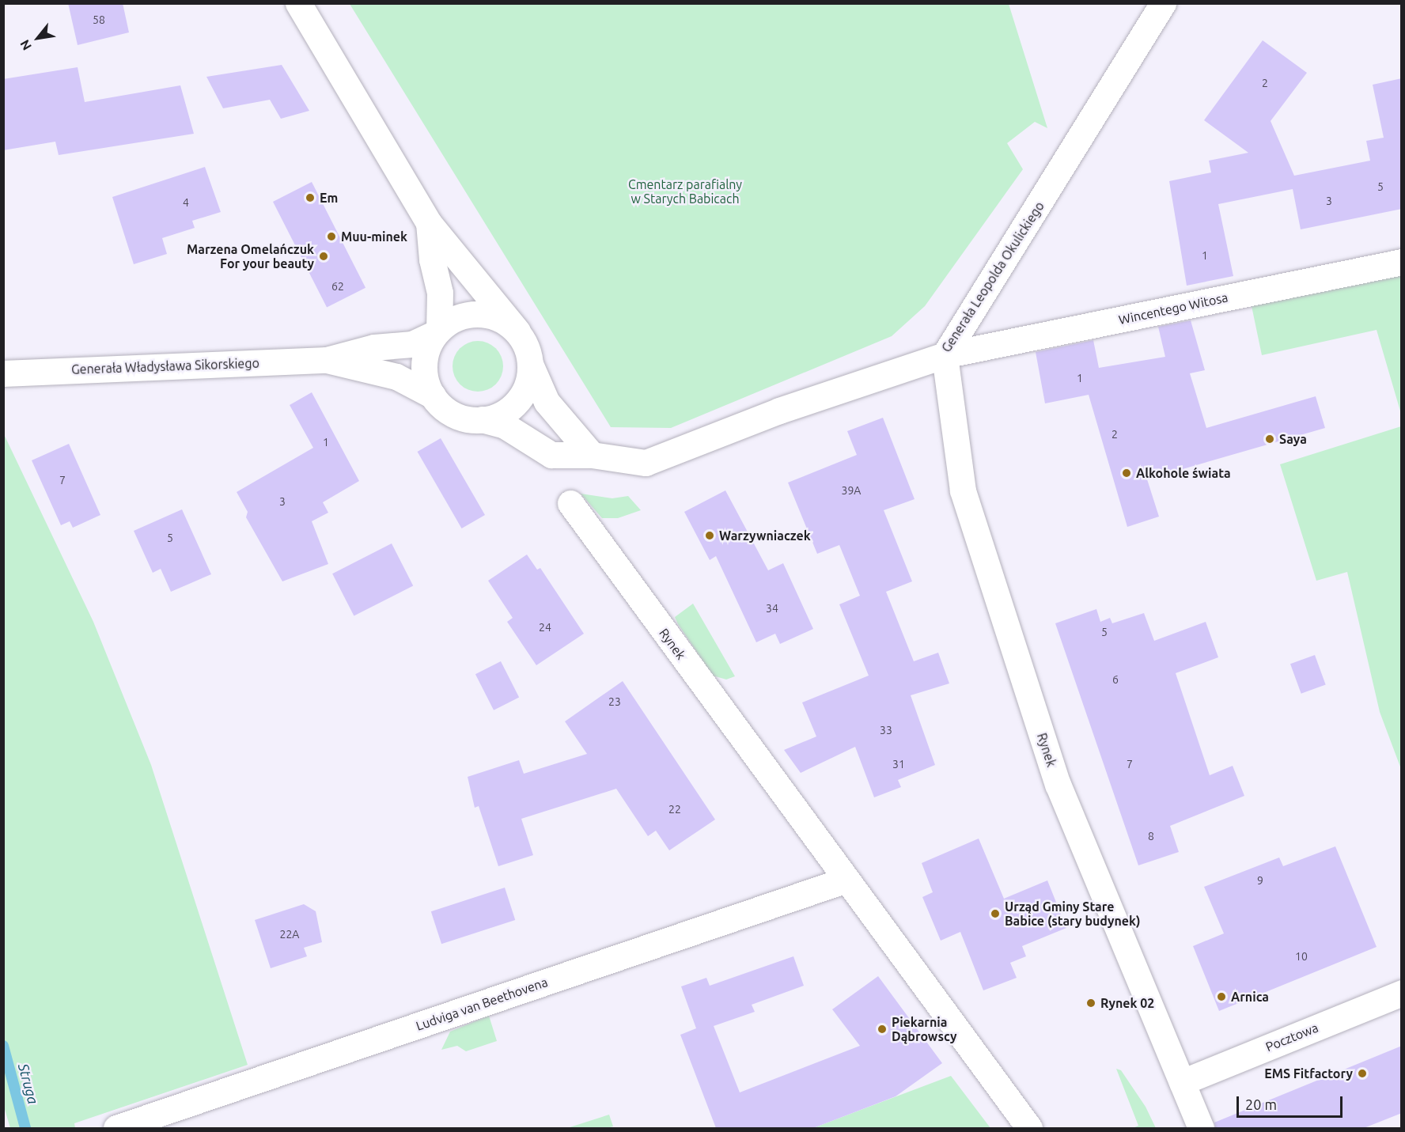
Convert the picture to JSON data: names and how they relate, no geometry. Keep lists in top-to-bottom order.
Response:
{
  "streets": {
    "street": [
      "Generała Leopolda Okulickiego",
      "Wincentego Witosa",
      "Generała Władysława Sikorskiego",
      "Rynek",
      "Ludviga van Beethovena",
      "Pocztowa"
    ]
  },
  "crossings": [
    ["Generała Leopolda Okulickiego", "Wincentego Witosa"],
    ["Generała Leopolda Okulickiego", "Generała Władysława Sikorskiego"],
    ["Generała Leopolda Okulickiego", "Rynek"],
    ["Wincentego Witosa", "Rynek"],
    ["Rynek", "Ludviga van Beethovena"],
    ["Rynek", "Pocztowa"]
  ],
  "water": ["Struga"],
  "parks": ["Cmentarz parafialny w Starych Babicach"],
  "places": [
    "Em",
    "Muu-minek",
    "Marzena Omelańczuk For your beauty",
    "Saya",
    "Alkohole świata",
    "Warzywniaczek",
    "Urząd Gminy Stare Babice (stary budynek)",
    "Arnica",
    "Rynek 02",
    "Piekarnia Dąbrowscy",
    "EMS Fitfactory"
  ],
  "house_numbers": [
    "58",
    "2",
    "5",
    "3",
    "4",
    "1",
    "62",
    "1",
    "2",
    "1",
    "7",
    "39A",
    "3",
    "5",
    "34",
    "24",
    "5",
    "6",
    "23",
    "33",
    "31",
    "7",
    "22",
    "8",
    "9",
    "22A",
    "10"
  ],
  "scale_bar": "20 m",
  "north": "bottom left"
}
